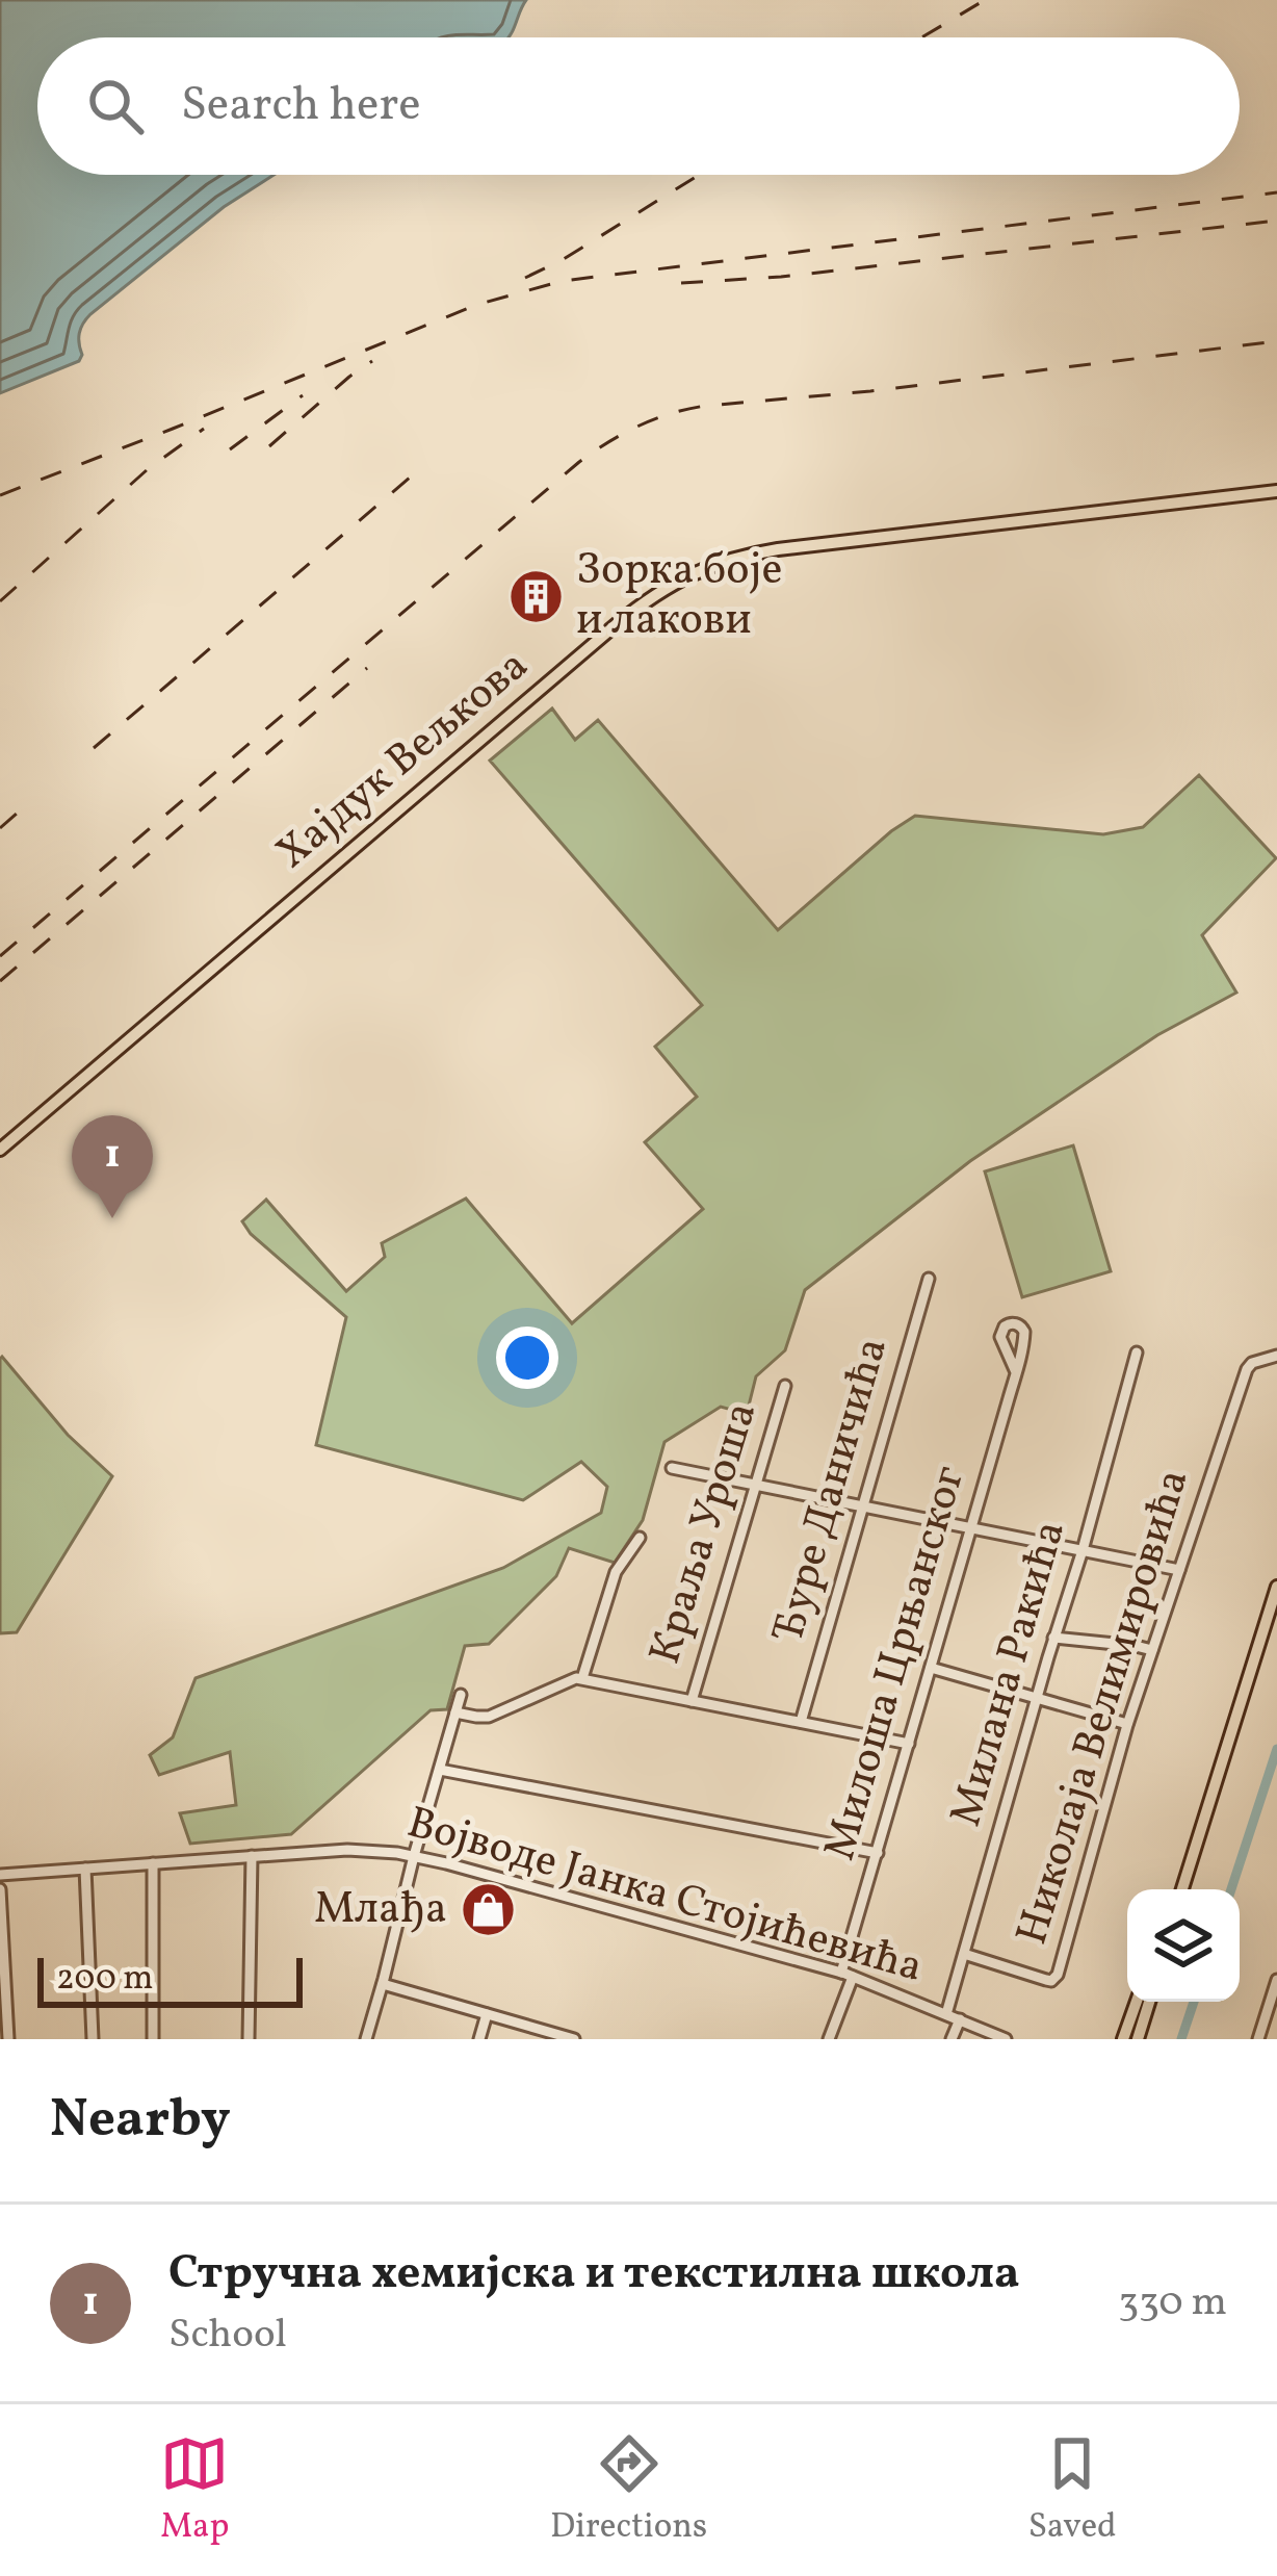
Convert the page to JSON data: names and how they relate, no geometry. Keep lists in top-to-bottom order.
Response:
{
  "streets": {
    "main road": ["Хајдук Вељкова"],
    "street": [
      "Ђуре Даничића",
      "Краља Уроша",
      "Милоша Црњанског",
      "Милана Ракића",
      "Николаја Велимировића",
      "Војводе Јанка Стојићевића"
    ]
  },
  "crossings": [
    ["Милоша Црњанског", "Војводе Јанка Стојићевића"],
    ["Милана Ракића", "Николаја Велимировића"],
    ["Милана Ракића", "Војводе Јанка Стојићевића"]
  ],
  "places": {
    "building": ["Зорка боје и лакови"],
    "shop": ["Млађа"]
  },
  "scale_bar": "200 m",
  "page": {
    "search": "Search here",
    "pins": "1",
    "scale": "200 m",
    "heading": "Nearby",
    "list": [
      {
        "mark": "1",
        "name": "Стручна хемијска и текстилна школа",
        "note": "School",
        "value": "330 m"
      }
    ],
    "nav": ["Map", "Directions", "Saved"]
  }
}
